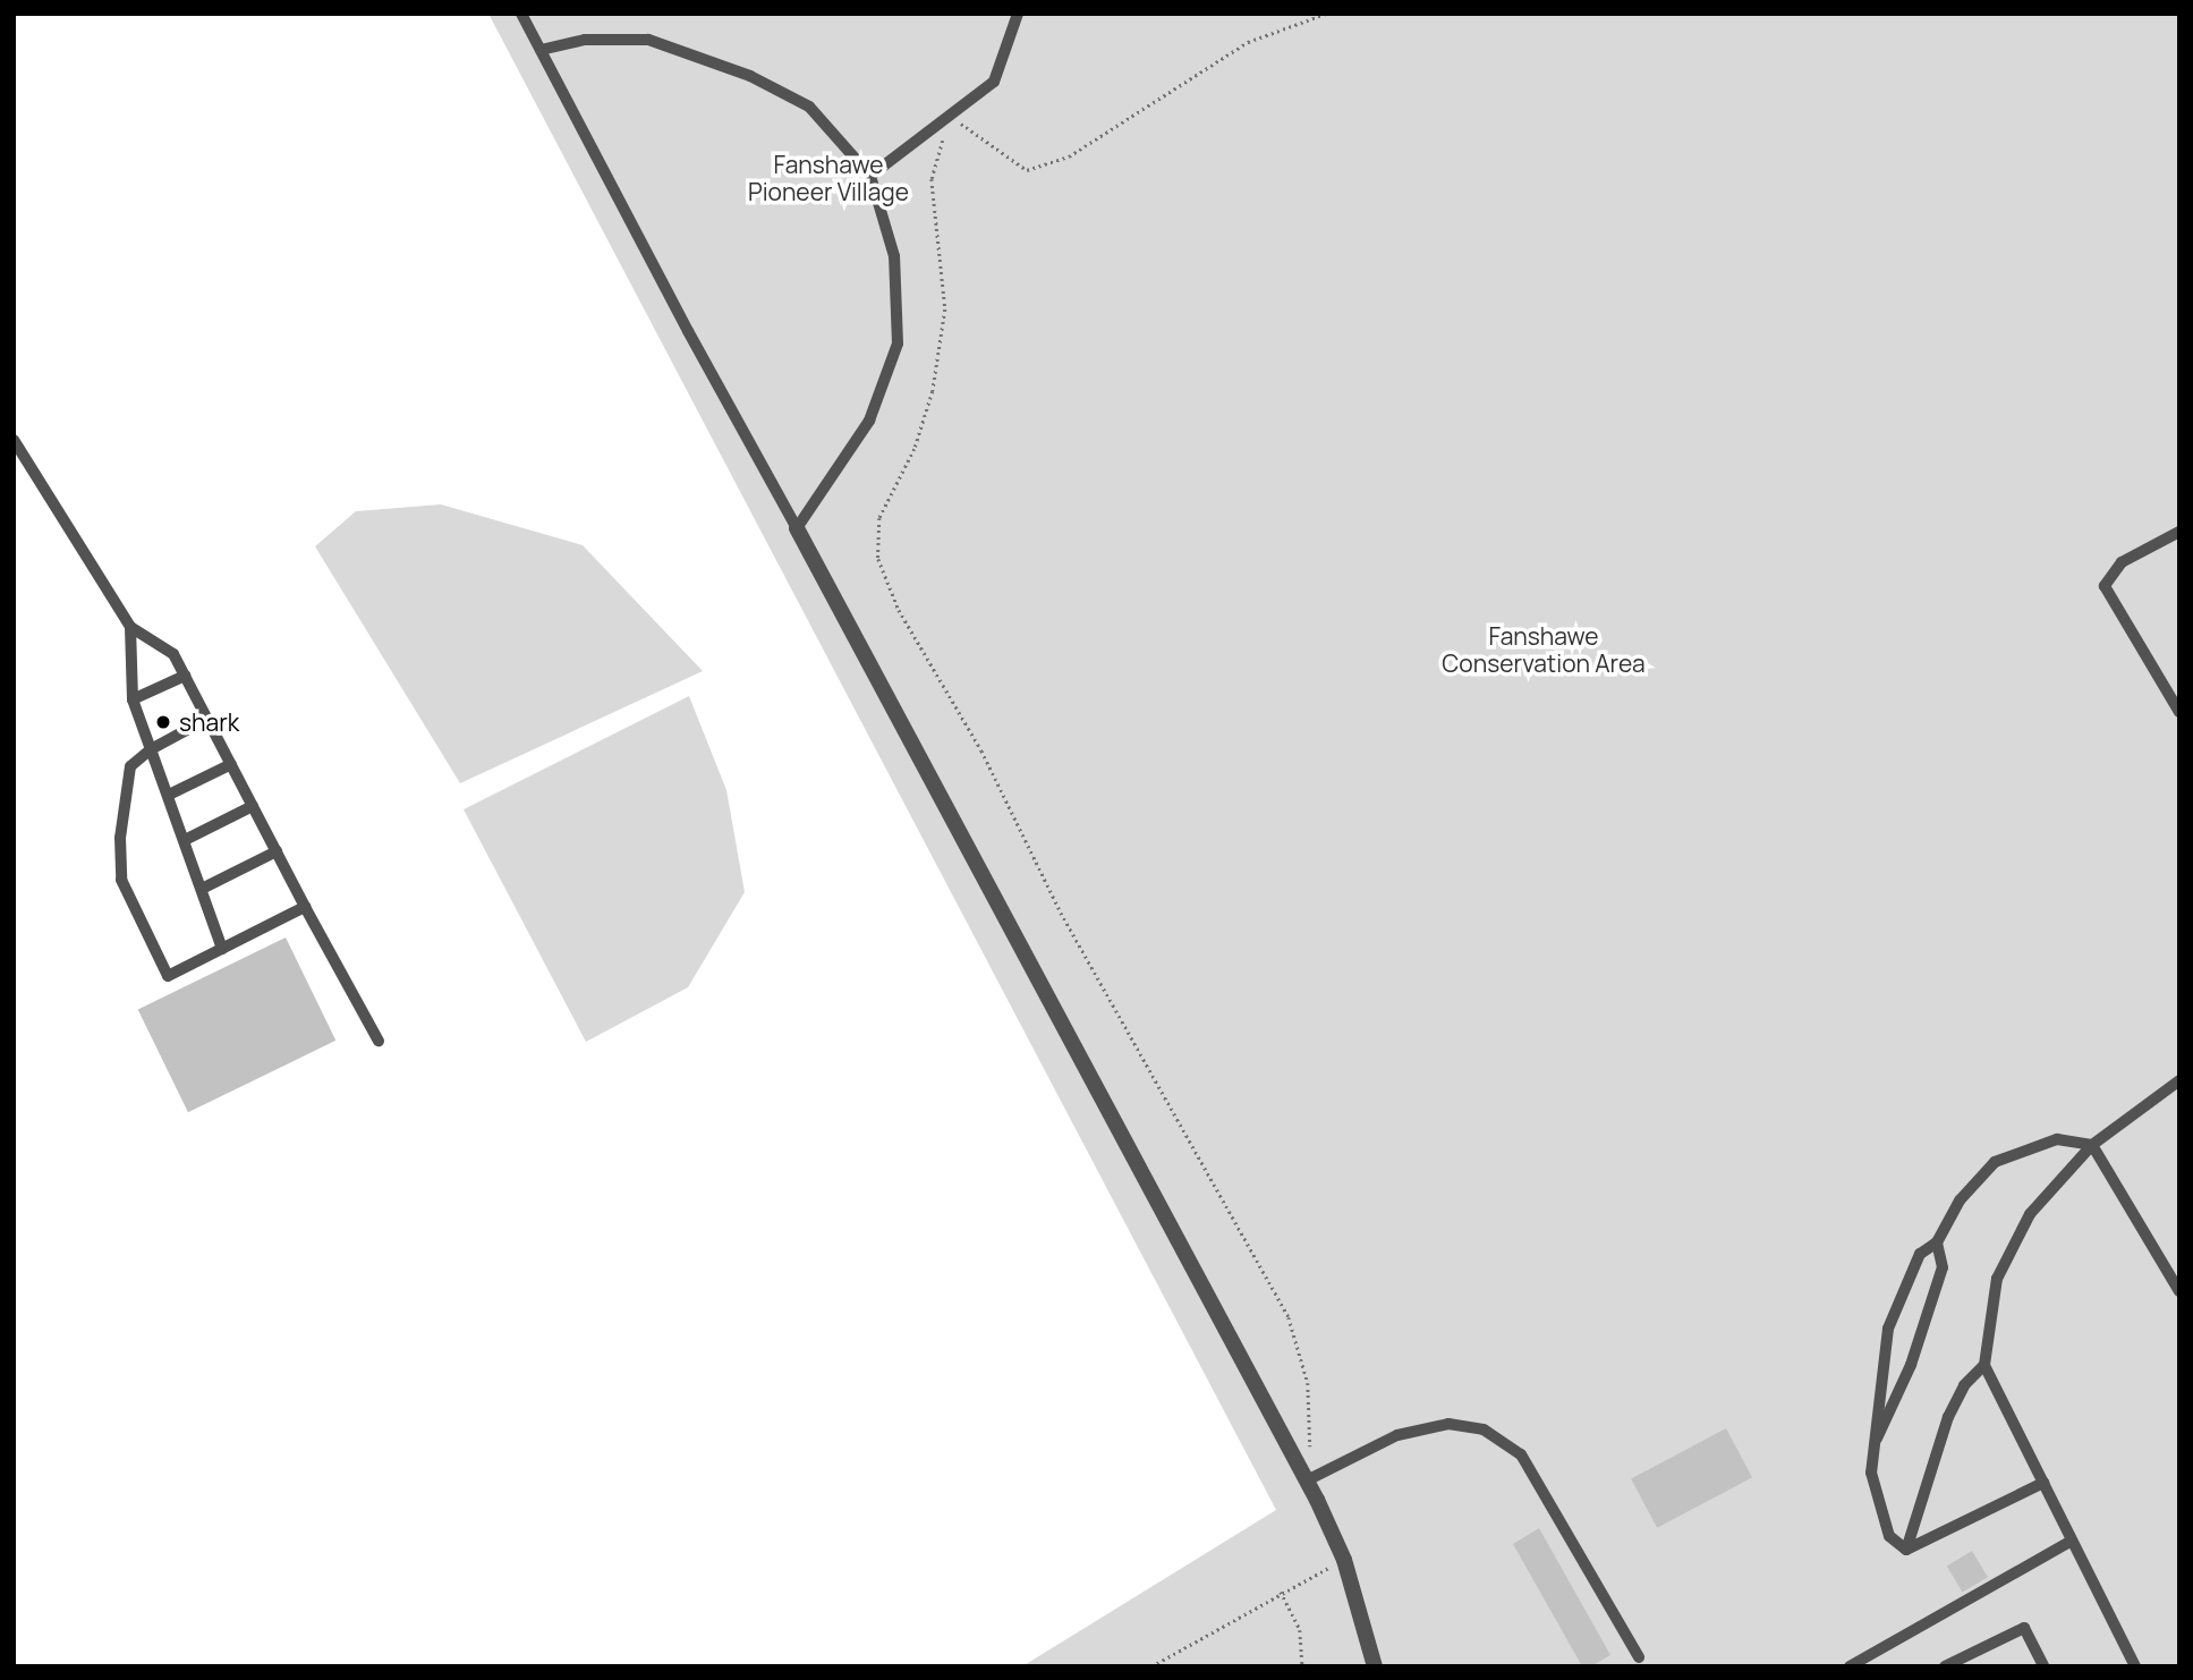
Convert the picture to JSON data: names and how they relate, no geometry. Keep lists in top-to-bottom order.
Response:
{
  "parks": ["Fanshawe Pioneer Village", "Fanshawe Conservation Area"],
  "places": ["shark"]
}
